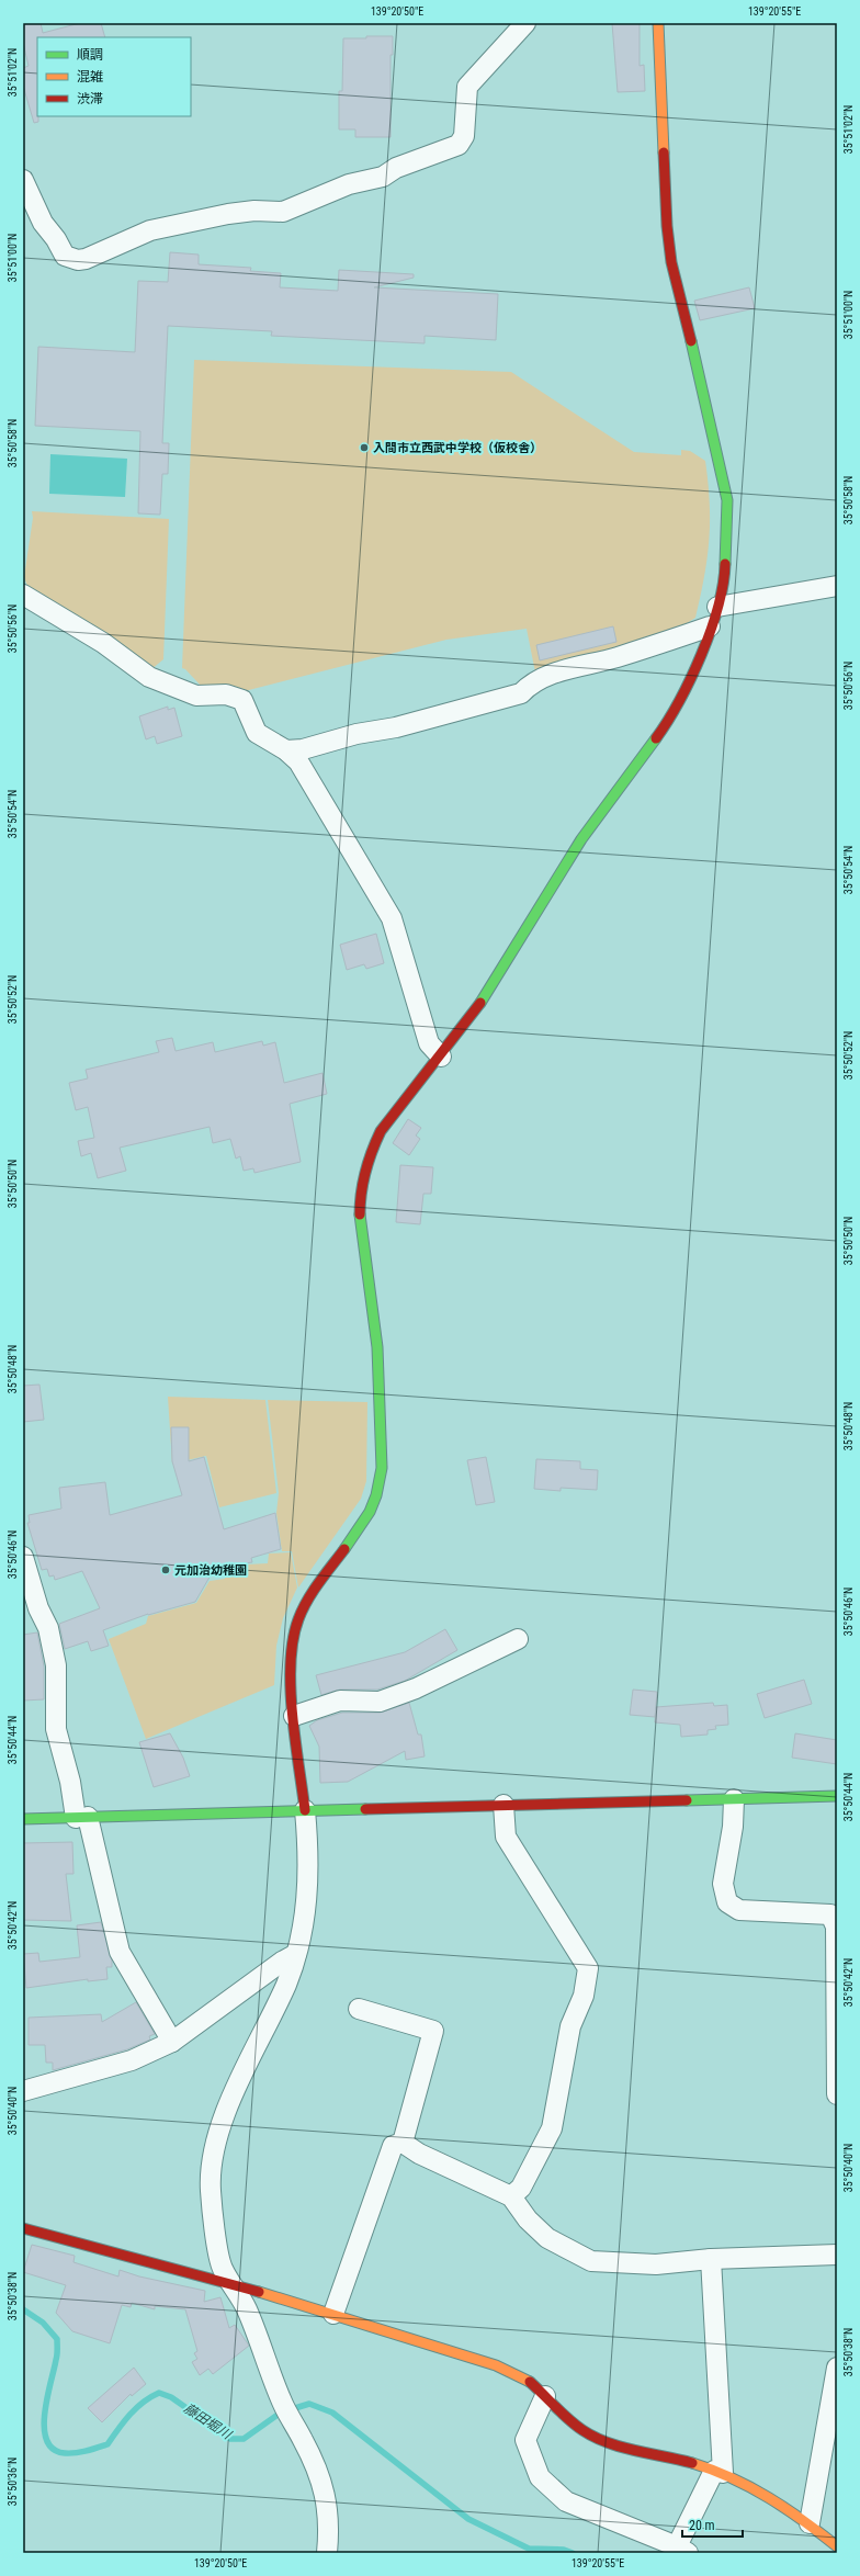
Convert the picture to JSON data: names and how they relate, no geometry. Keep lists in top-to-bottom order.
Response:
{
  "water": ["藤田堀川"],
  "places": ["入間市立西武中学校（仮校舎）", "元加治幼稚園"],
  "legend": ["順調", "混雑", "渋滞"],
  "scale_bar": "20 m",
  "coordinates": [
    "139°20'50\"E",
    "139°20'55\"E",
    "35°51'02\"N",
    "35°51'00\"N",
    "35°50'58\"N",
    "35°50'56\"N",
    "35°50'54\"N",
    "35°50'52\"N",
    "35°50'50\"N",
    "35°50'48\"N",
    "35°50'46\"N",
    "35°50'44\"N",
    "35°50'42\"N",
    "35°50'40\"N",
    "35°50'38\"N",
    "35°50'36\"N"
  ]
}
